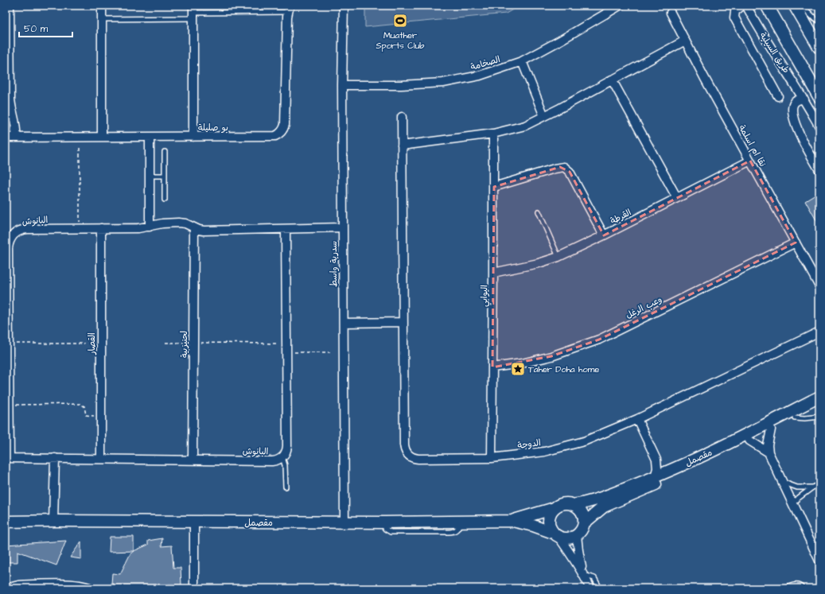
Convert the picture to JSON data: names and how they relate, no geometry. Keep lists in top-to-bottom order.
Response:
{
  "streets": {
    "main road": ["طريق السيلية"],
    "street": [
      "الصخامة",
      "بو صليلة",
      "نقا ام اسلمة",
      "القرطة",
      "البانوش",
      "سدرية واسط",
      "اليوابي",
      "وعب الرغل",
      "القصار",
      "لحنيزبية",
      "الدوحة",
      "مقصمل"
    ]
  },
  "crossings": [
    ["الصخامة", "سدرية واسط"],
    ["نقا ام اسلمة", "القرطة"],
    ["نقا ام اسلمة", "وعب الرغل"],
    ["القرطة", "اليوابي"],
    ["البانوش", "سدرية واسط"],
    ["البانوش", "القصار"],
    ["البانوش", "لحنيزبية"],
    ["سدرية واسط", "مقصمل"],
    ["اليوابي", "وعب الرغل"],
    ["اليوابي", "الدوحة"]
  ],
  "places": {
    "sports": ["Muather Sports Club"],
    "place": ["Taher Doha home"]
  },
  "scale_bar": "50 m"
}
